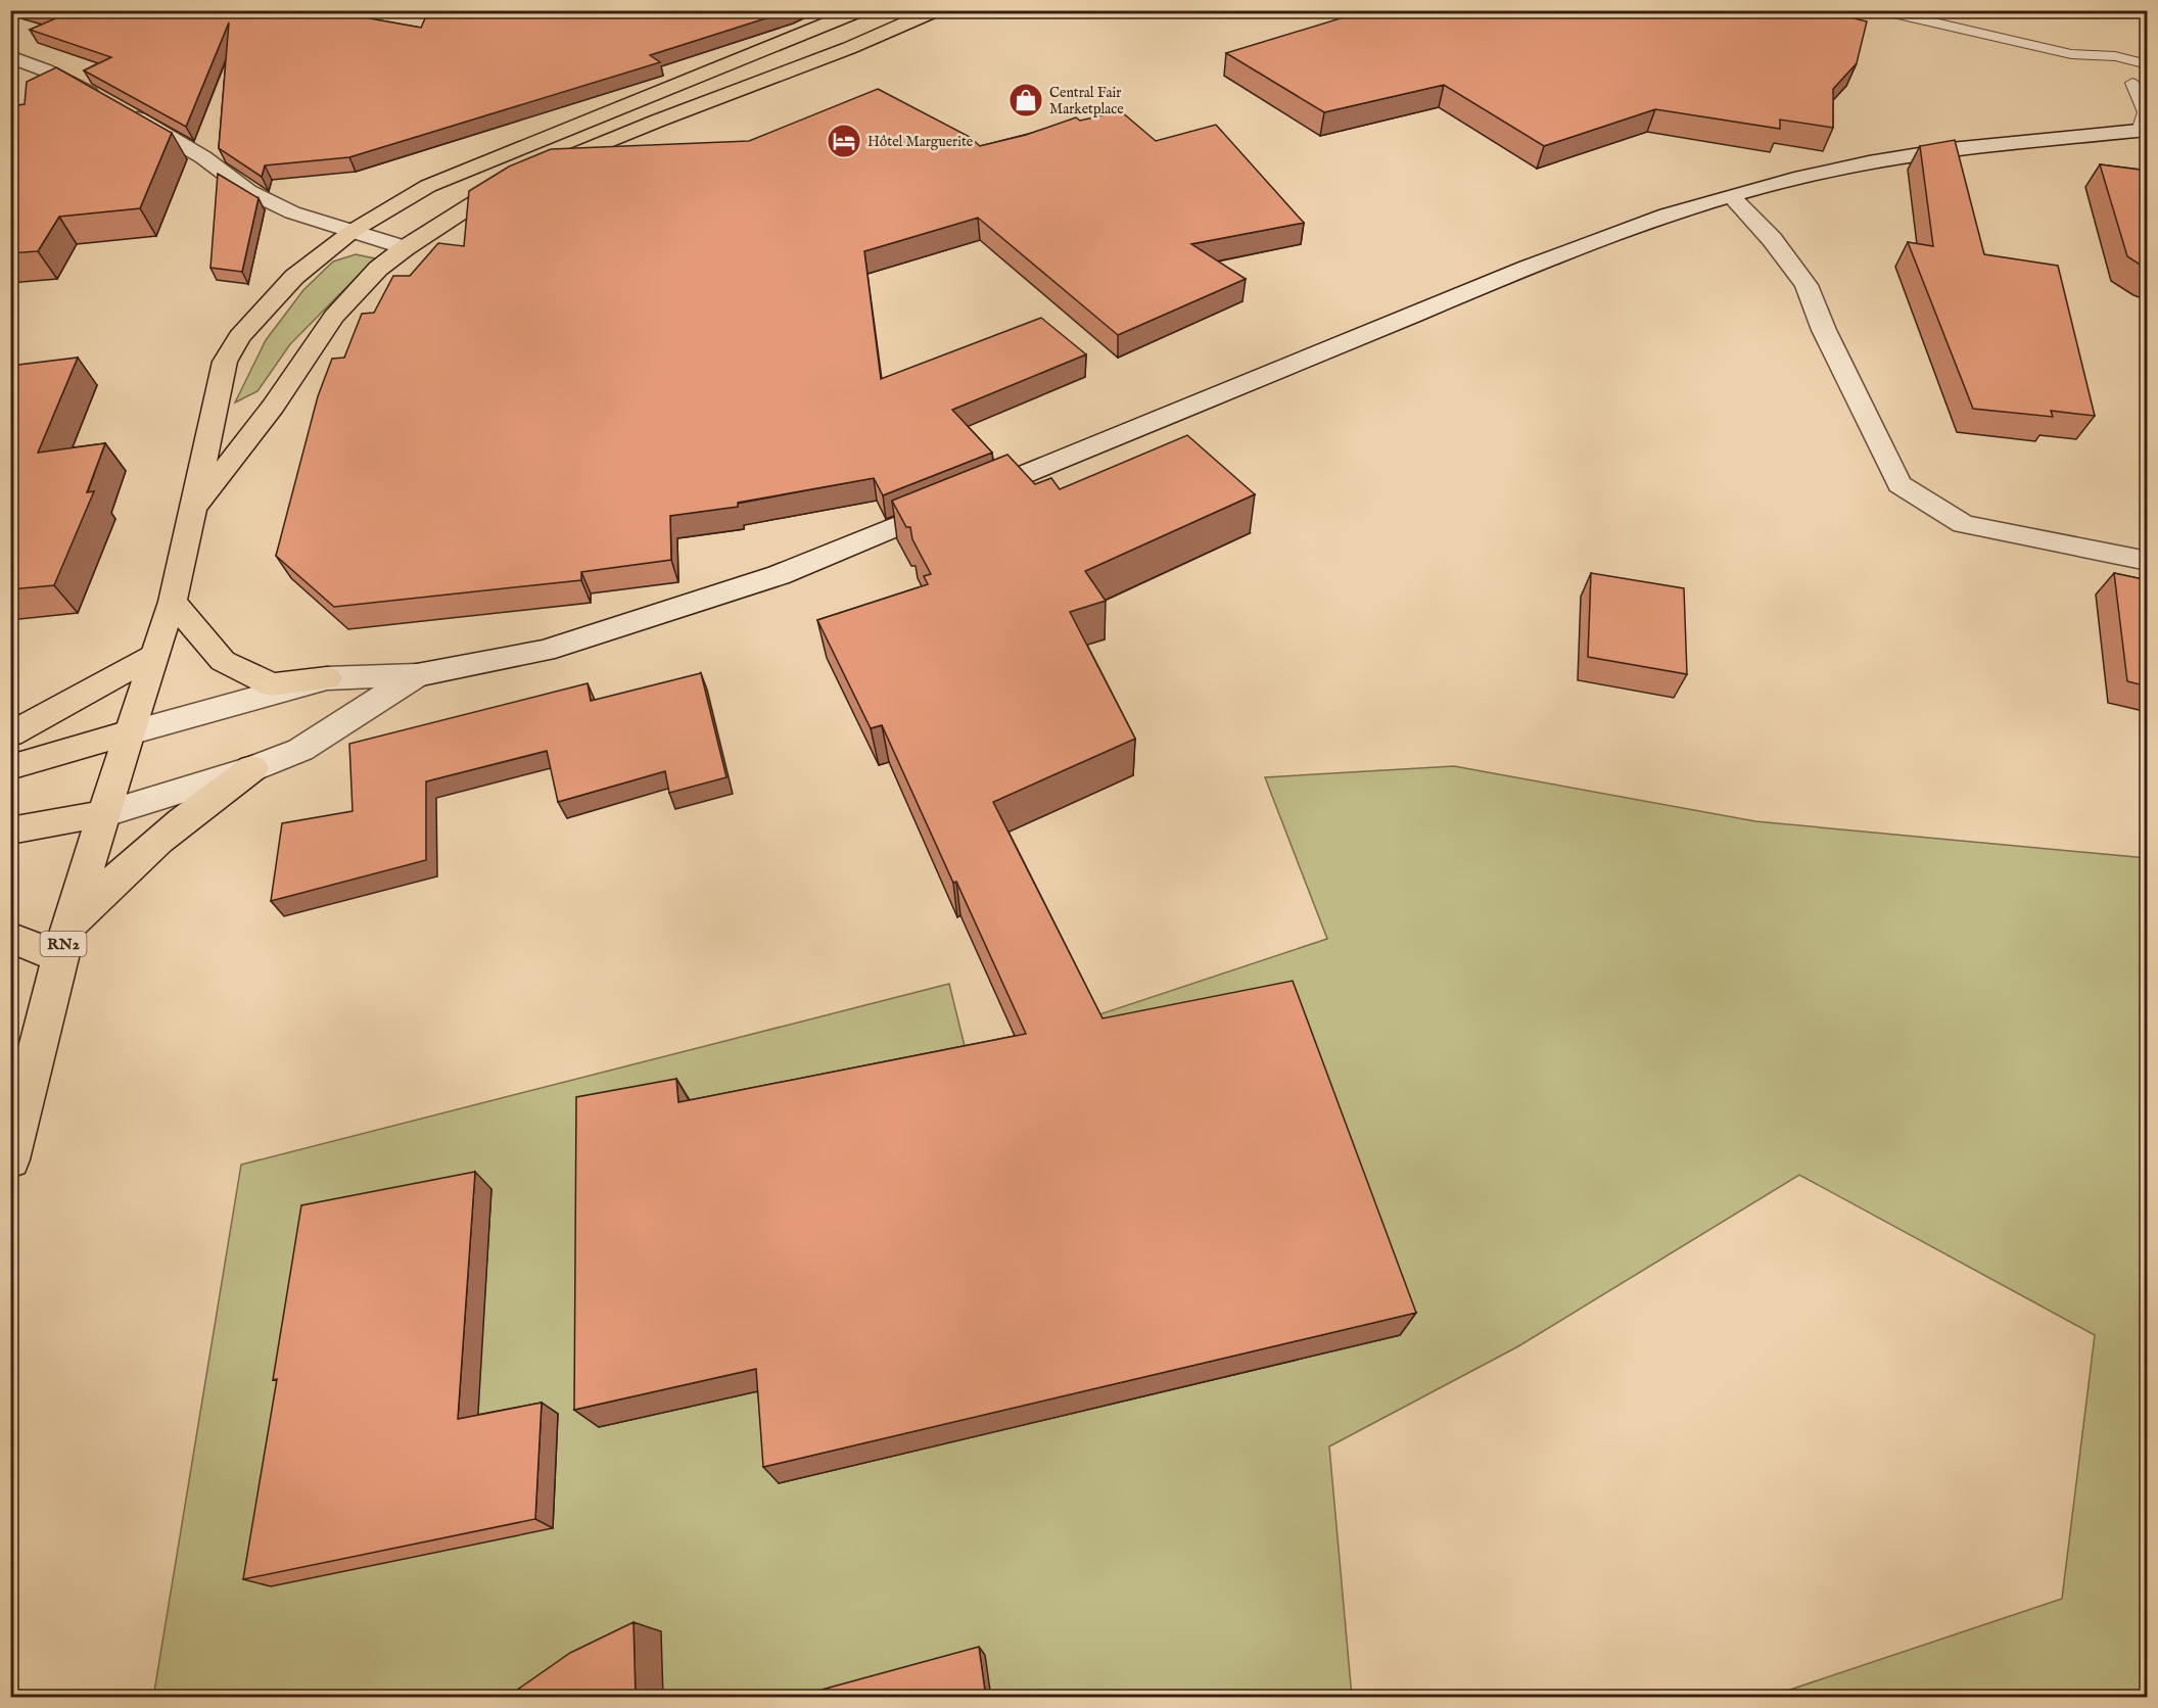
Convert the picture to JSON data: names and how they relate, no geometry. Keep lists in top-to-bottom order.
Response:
{
  "streets": {
    "main road": ["RN2"]
  },
  "places": {
    "shop": ["Central Fair Marketplace"],
    "hotel": ["Hôtel Marguerite"]
  }
}
